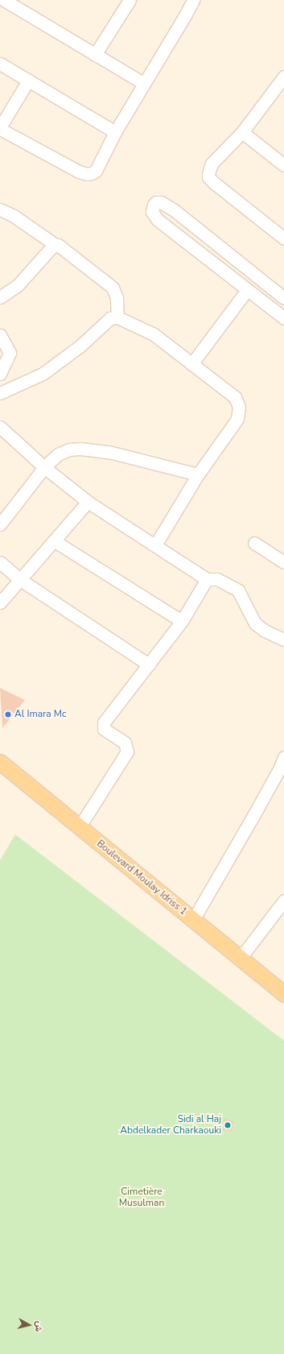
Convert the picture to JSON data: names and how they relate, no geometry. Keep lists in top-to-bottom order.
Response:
{
  "streets": {
    "main road": ["Boulevard Moulay Idriss 1"]
  },
  "parks": ["Cimetière Musulman"],
  "places": ["Al Imara Mc", "Sidi al Haj Abdelkader Charkaouki"],
  "north": "right"
}
